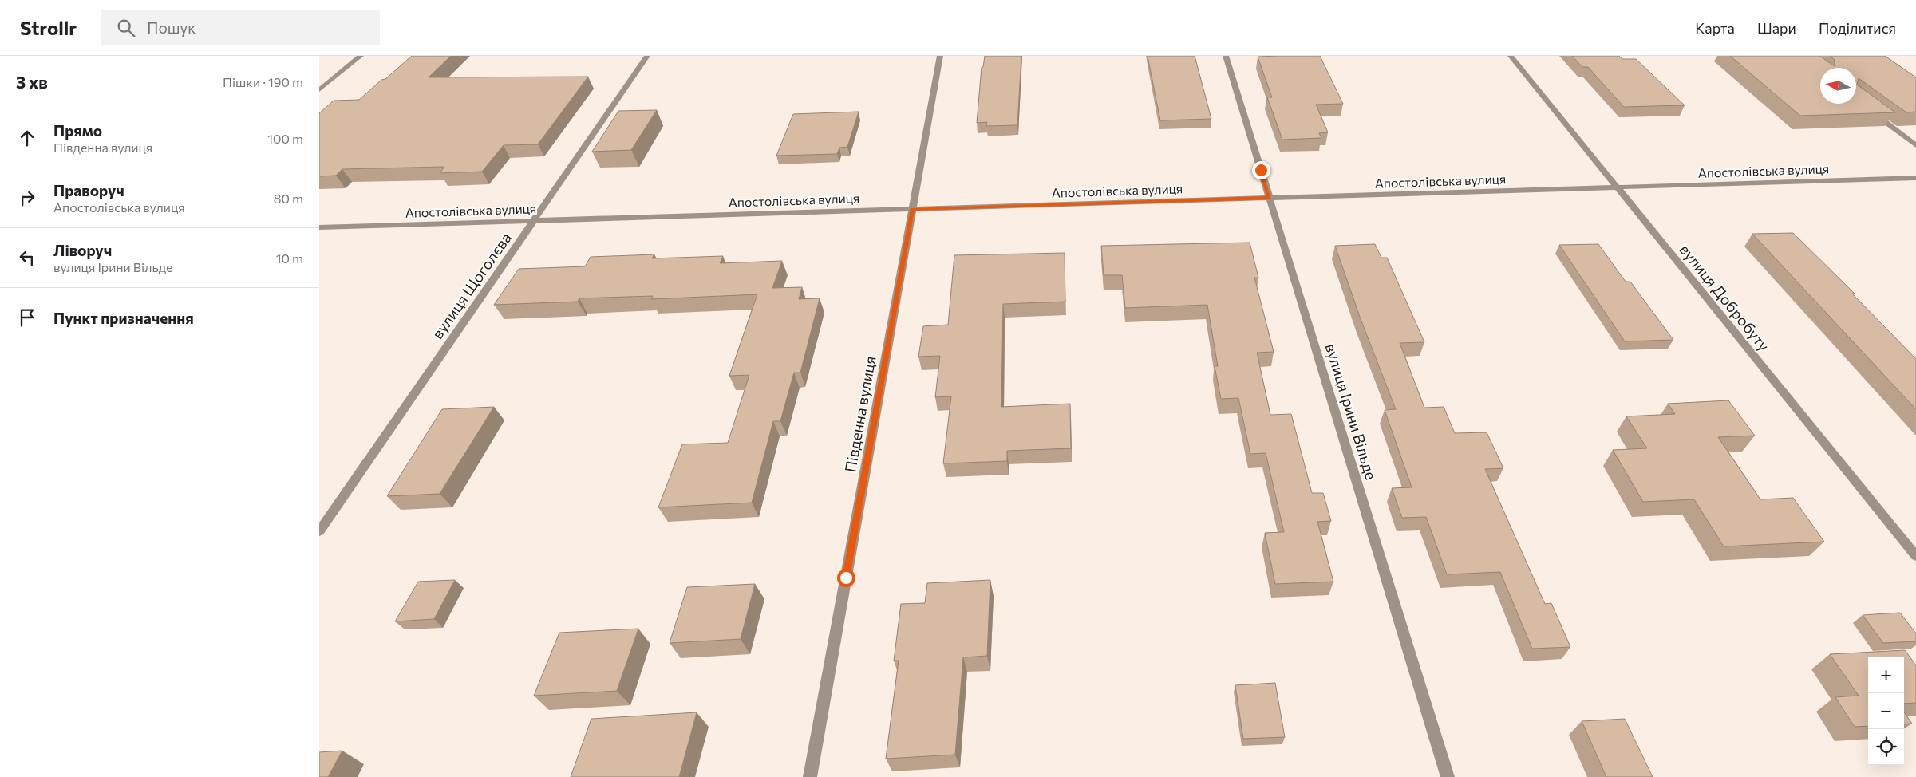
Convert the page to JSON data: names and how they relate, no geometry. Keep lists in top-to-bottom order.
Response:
{
  "streets": {
    "street": [
      "Апостолівська вулиця",
      "вулиця Щоголєва",
      "вулиця Добробуту",
      "вулиця Ірини Вільде",
      "Південна вулиця"
    ]
  },
  "crossings": [
    ["Апостолівська вулиця", "вулиця Щоголєва"],
    ["Апостолівська вулиця", "вулиця Добробуту"],
    ["Апостолівська вулиця", "вулиця Ірини Вільде"],
    ["Апостолівська вулиця", "Південна вулиця"]
  ],
  "north": "left",
  "page": {
    "header": "Strollr",
    "search": "Пошук",
    "nav": ["Карта", "Шари", "Поділитися"],
    "heading": ["3 хв", "Пішки · 190 m"],
    "list": [
      ["Прямо", "Південна вулиця", "100 m"],
      ["Праворуч", "Апостолівська вулиця", "80 m"],
      ["Ліворуч", "вулиця Ірини Вільде", "10 m"],
      "Пункт призначення"
    ],
    "map_buttons": ["+", "−"]
  }
}
